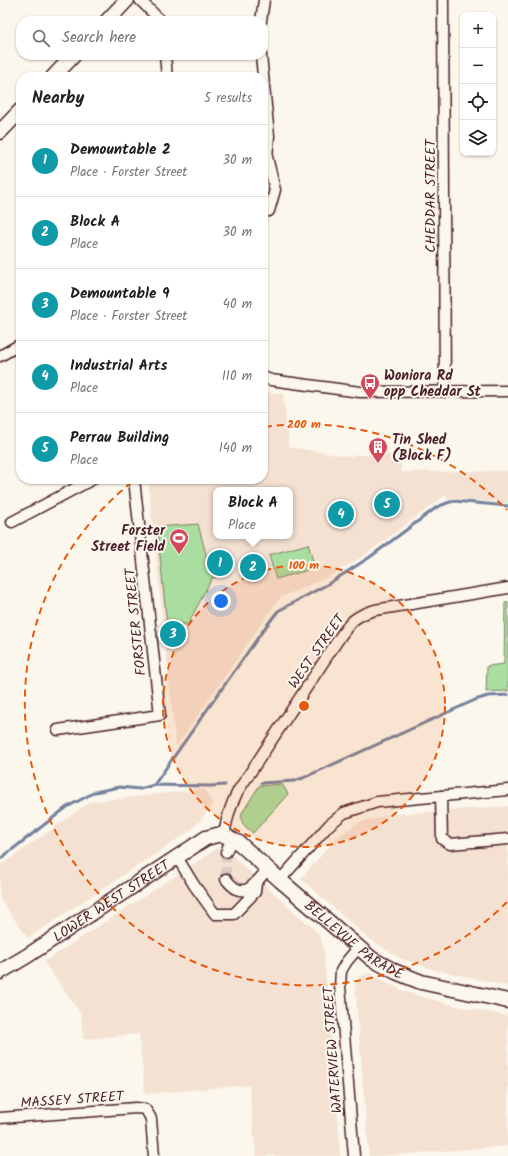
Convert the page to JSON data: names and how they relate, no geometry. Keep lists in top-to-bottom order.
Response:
{
  "streets": {
    "street": [
      "CHEDDAR STREET",
      "FORSTER STREET",
      "WEST STREET",
      "LOWER WEST STREET",
      "BELLEVUE PARADE",
      "WATERVIEW STREET",
      "MASSEY STREET"
    ]
  },
  "crossings": [
    ["WEST STREET", "LOWER WEST STREET"],
    ["WEST STREET", "BELLEVUE PARADE"],
    ["LOWER WEST STREET", "BELLEVUE PARADE"],
    ["BELLEVUE PARADE", "WATERVIEW STREET"]
  ],
  "places": {
    "bus stop": ["Woniora Rd opp Cheddar St"],
    "building": ["Tin Shed (Block F)"],
    "sports": ["Forster Street Field"]
  },
  "page": {
    "map_buttons": ["+", "−"],
    "search": "Search here",
    "heading": ["Nearby", "5 results"],
    "list": [
      {
        "mark": "1",
        "name": "Demountable 2",
        "note": "Place · Forster Street",
        "value": "30 m"
      },
      {
        "mark": "2",
        "name": "Block A",
        "note": "Place",
        "value": "30 m"
      },
      {
        "mark": "3",
        "name": "Demountable 9",
        "note": "Place · Forster Street",
        "value": "40 m"
      },
      {
        "mark": "4",
        "name": "Industrial Arts",
        "note": "Place",
        "value": "110 m"
      },
      {
        "mark": "5",
        "name": "Perrau Building",
        "note": "Place",
        "value": "140 m"
      }
    ],
    "popup": ["Block A", "Place"],
    "pins": [
      "5",
      "4",
      "1",
      "2",
      "3"
    ]
  },
  "rings": ["200 m", "100 m"]
}
